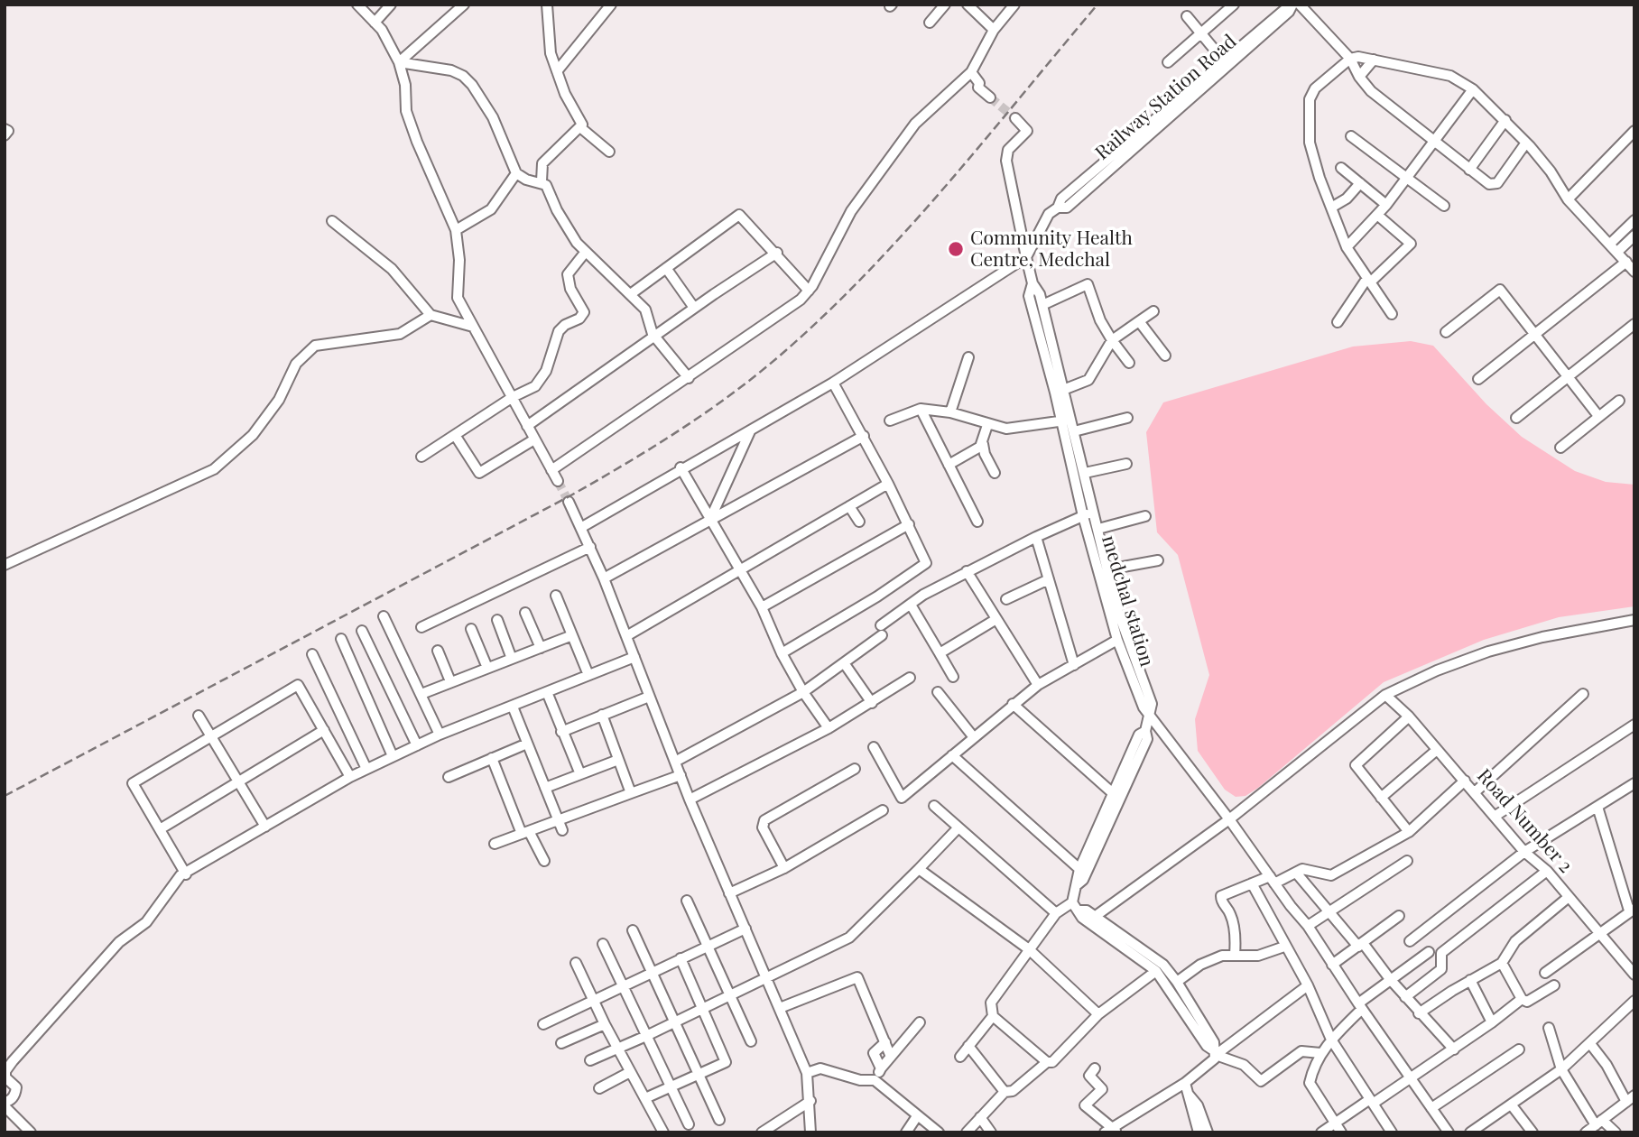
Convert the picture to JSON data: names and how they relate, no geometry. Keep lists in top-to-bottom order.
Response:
{
  "streets": {
    "street": ["Railway Station Road", "medchal station", "Road Number 2"]
  },
  "places": ["Community Health Centre, Medchal"]
}
